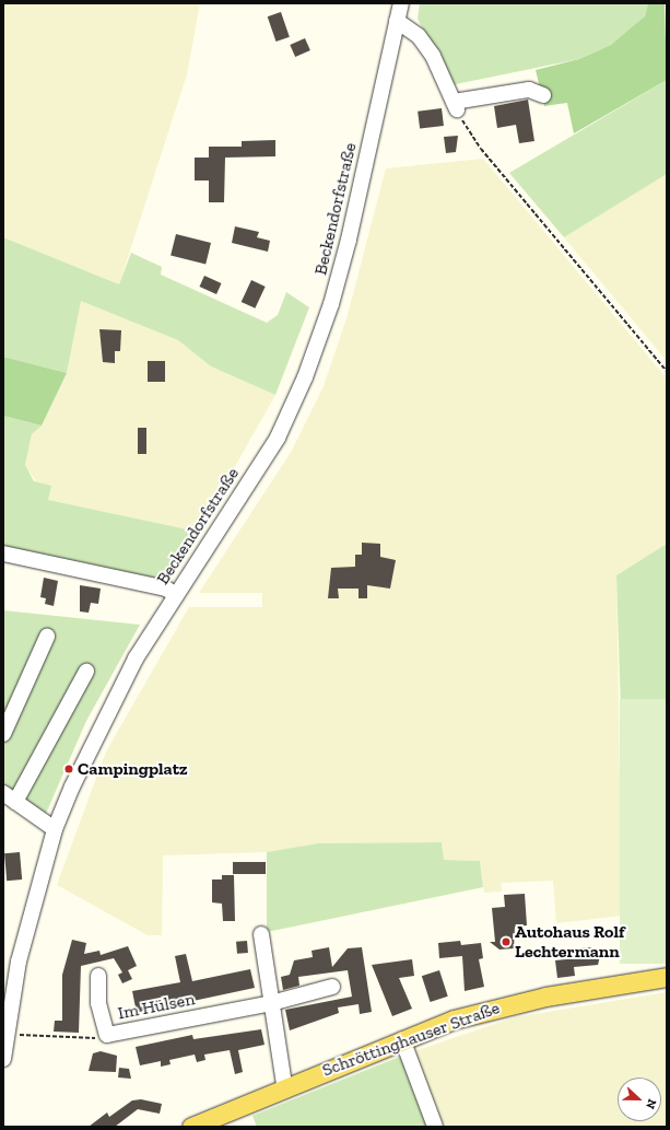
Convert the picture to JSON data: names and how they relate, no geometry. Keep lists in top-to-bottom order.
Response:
{
  "streets": {
    "main road": ["Schröttinghauser Straße"],
    "street": ["Beckendorfstraße", "Im Hülsen"]
  },
  "places": ["Campingplatz", "Autohaus Rolf Lechtermann"],
  "north": "right"
}
